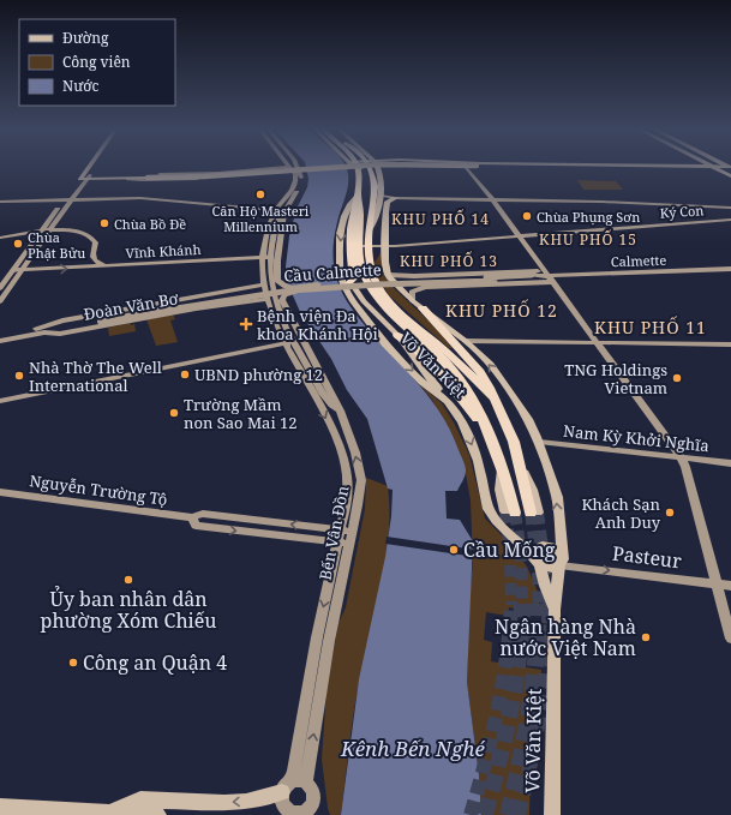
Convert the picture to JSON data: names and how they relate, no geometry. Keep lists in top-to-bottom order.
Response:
{
  "streets": {
    "highway": ["Võ Văn Kiệt"],
    "main road": [
      "Ký Con",
      "Vĩnh Khánh",
      "Calmette",
      "Cầu Calmette",
      "Đoàn Văn Bơ",
      "Nam Kỳ Khởi Nghĩa",
      "Nguyễn Trường Tộ",
      "Bến Vân Đồn",
      "Pasteur"
    ]
  },
  "crossings": [
    ["Ký Con", "Võ Văn Kiệt"],
    ["Vĩnh Khánh", "Bến Vân Đồn"],
    ["Calmette", "Cầu Calmette"],
    ["Calmette", "Võ Văn Kiệt"],
    ["Cầu Calmette", "Đoàn Văn Bơ"],
    ["Đoàn Văn Bơ", "Bến Vân Đồn"],
    ["Võ Văn Kiệt", "Nam Kỳ Khởi Nghĩa"],
    ["Võ Văn Kiệt", "Pasteur"],
    ["Nguyễn Trường Tộ", "Bến Vân Đồn"]
  ],
  "one_way": ["Pasteur"],
  "districts": [
    "KHU PHỐ 14",
    "KHU PHỐ 15",
    "KHU PHỐ 13",
    "KHU PHỐ 12",
    "KHU PHỐ 11"
  ],
  "water": ["Kênh Bến Nghé"],
  "places": {
    "other": [
      "Căn Hộ Masteri Millennium",
      "Chùa Phụng Sơn",
      "Chùa Bồ Đề",
      "Chùa Phật Bửu",
      "UBND phường 12",
      "Nhà Thờ The Well International",
      "TNG Holdings Vietnam",
      "Trường Mầm non Sao Mai 12",
      "Khách Sạn Anh Duy",
      "Cầu Mống",
      "Ủy ban nhân dân phường Xóm Chiếu",
      "Ngân hàng Nhà nước Việt Nam",
      "Công an Quận 4"
    ],
    "health": ["Bệnh viện Đa khoa Khánh Hội"]
  },
  "legend": ["Đường", "Công viên", "Nước"]
}
